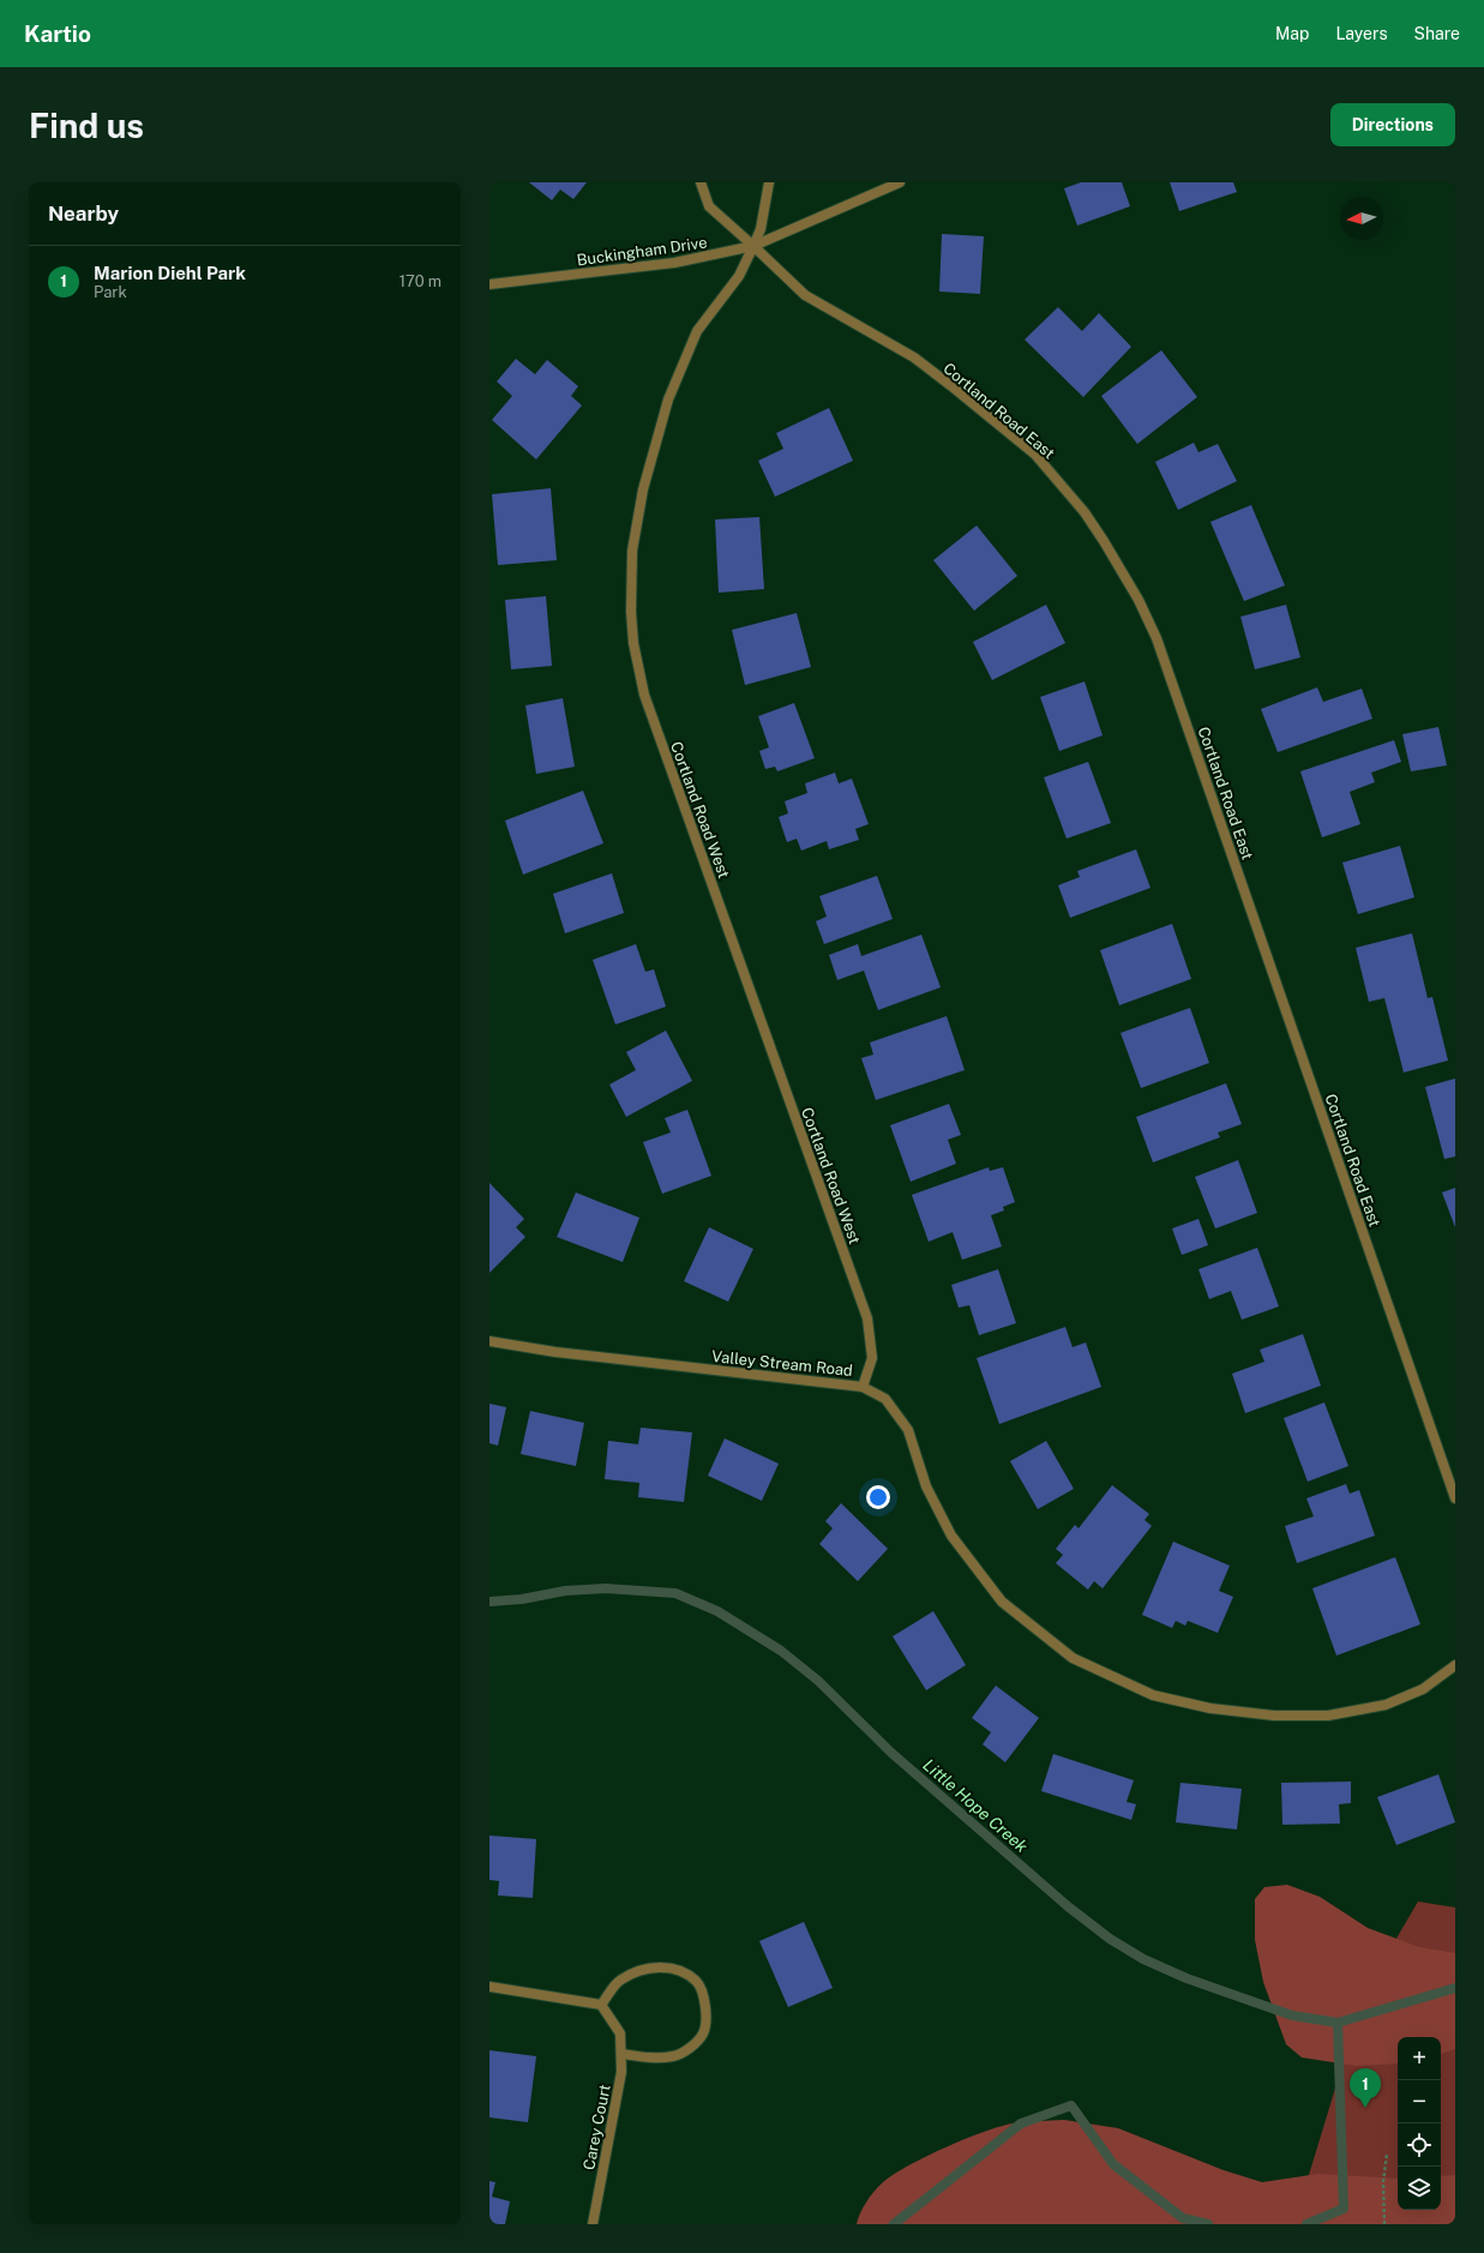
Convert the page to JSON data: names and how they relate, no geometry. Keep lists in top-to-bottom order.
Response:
{
  "streets": {
    "street": [
      "Buckingham Drive",
      "Cortland Road East",
      "Cortland Road West",
      "Valley Stream Road",
      "Carey Court"
    ]
  },
  "crossings": [
    ["Buckingham Drive", "Cortland Road East"],
    ["Buckingham Drive", "Cortland Road West"],
    ["Cortland Road East", "Cortland Road West"],
    ["Cortland Road West", "Valley Stream Road"]
  ],
  "water": ["Little Hope Creek"],
  "north": "left",
  "page": {
    "header": "Kartio",
    "nav": ["Map", "Layers", "Share"],
    "buttons": "Directions",
    "title": "Find us",
    "heading": "Nearby",
    "list": [
      {
        "mark": "1",
        "name": "Marion Diehl Park",
        "note": "Park",
        "value": "170 m"
      }
    ],
    "map_buttons": ["+", "−"],
    "pins": "1"
  }
}
